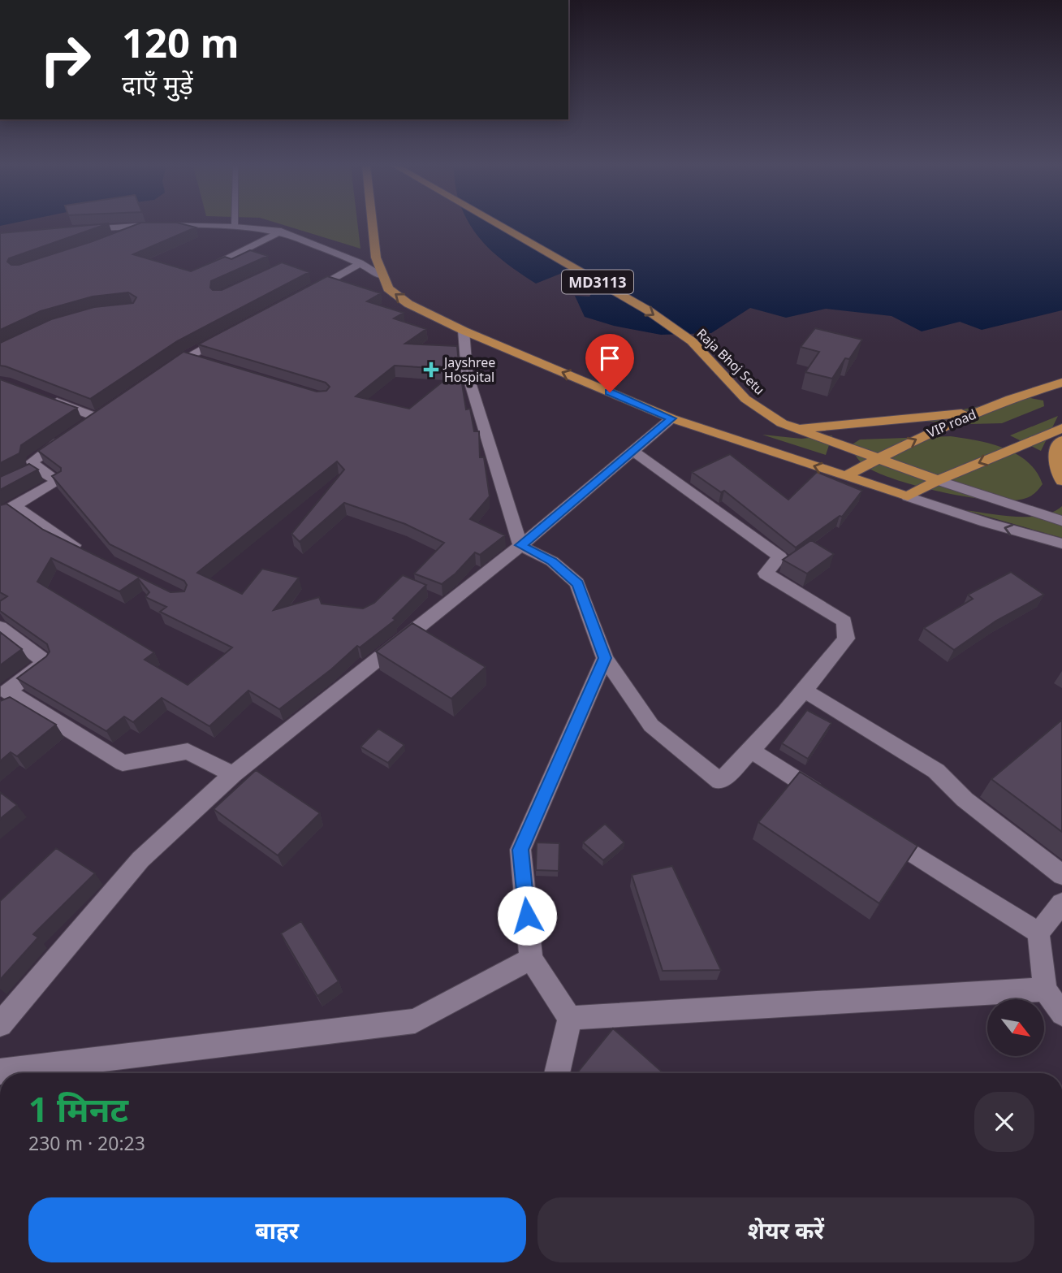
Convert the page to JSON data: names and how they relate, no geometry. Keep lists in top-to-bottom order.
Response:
{
  "streets": {
    "main road": ["MD3113", "Raja Bhoj Setu", "VIP road"]
  },
  "crossings": [
    ["Raja Bhoj Setu", "VIP road"]
  ],
  "places": {
    "health": ["Jayshree Hospital"]
  },
  "north": "bottom right",
  "page": {
    "turn": ["120 m", "दाएँ मुड़ें"],
    "heading": ["1 मिनट", "230 m · 20:23"],
    "buttons": ["बाहर", "शेयर करें"]
  }
}
